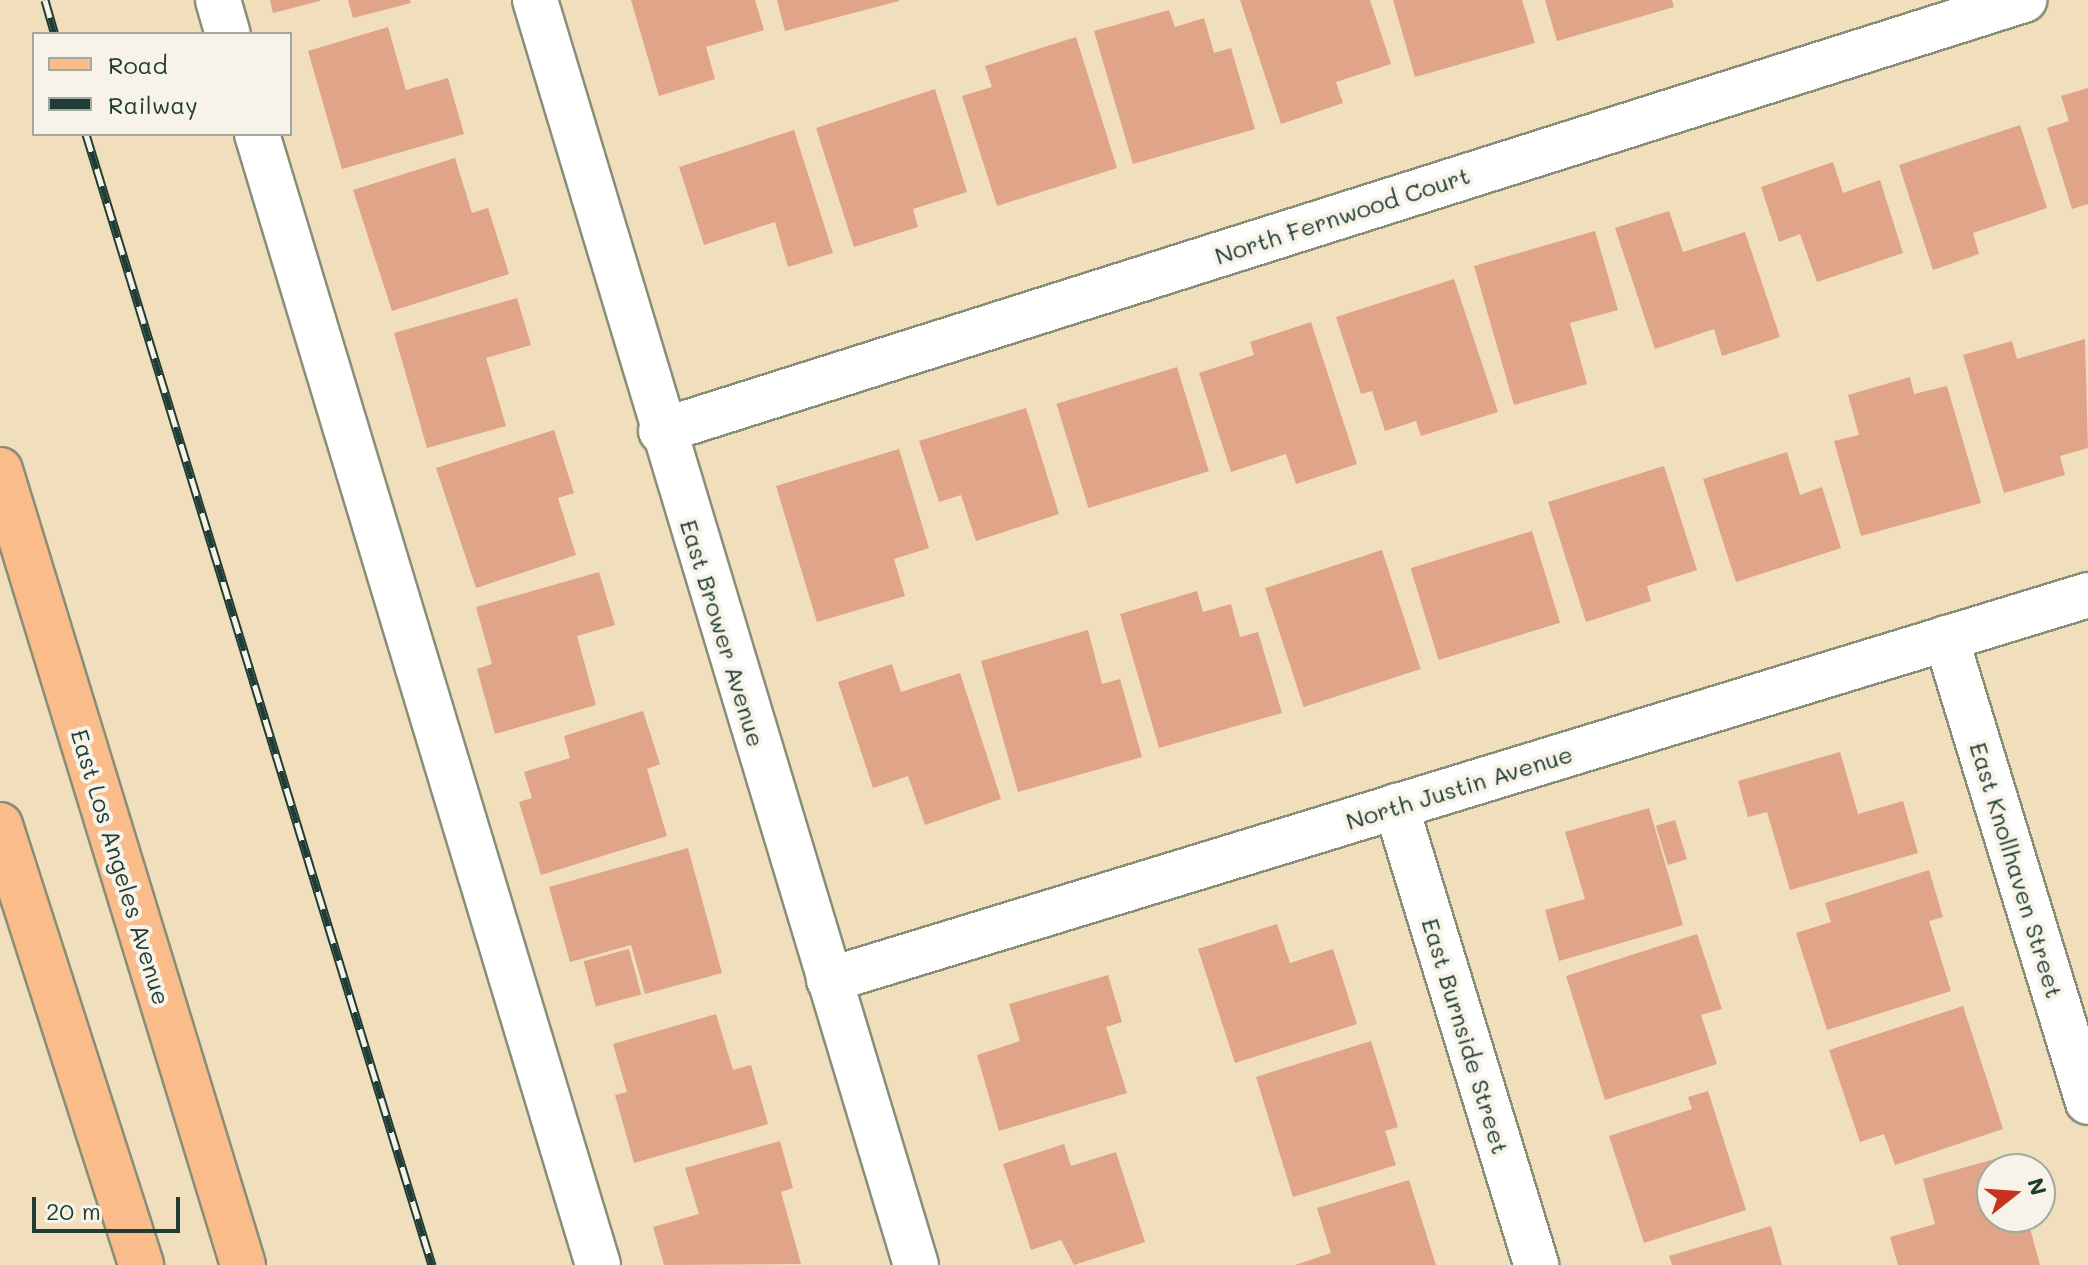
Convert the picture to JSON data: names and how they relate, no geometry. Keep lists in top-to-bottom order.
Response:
{
  "streets": {
    "main road": ["East Los Angeles Avenue"],
    "street": [
      "North Fernwood Court",
      "East Brower Avenue",
      "North Justin Avenue",
      "East Knollhaven Street",
      "East Burnside Street"
    ]
  },
  "crossings": [
    ["North Fernwood Court", "East Brower Avenue"],
    ["East Brower Avenue", "North Justin Avenue"],
    ["North Justin Avenue", "East Knollhaven Street"],
    ["North Justin Avenue", "East Burnside Street"]
  ],
  "legend": ["Road", "Railway"],
  "scale_bar": "20 m",
  "north": "right"
}
